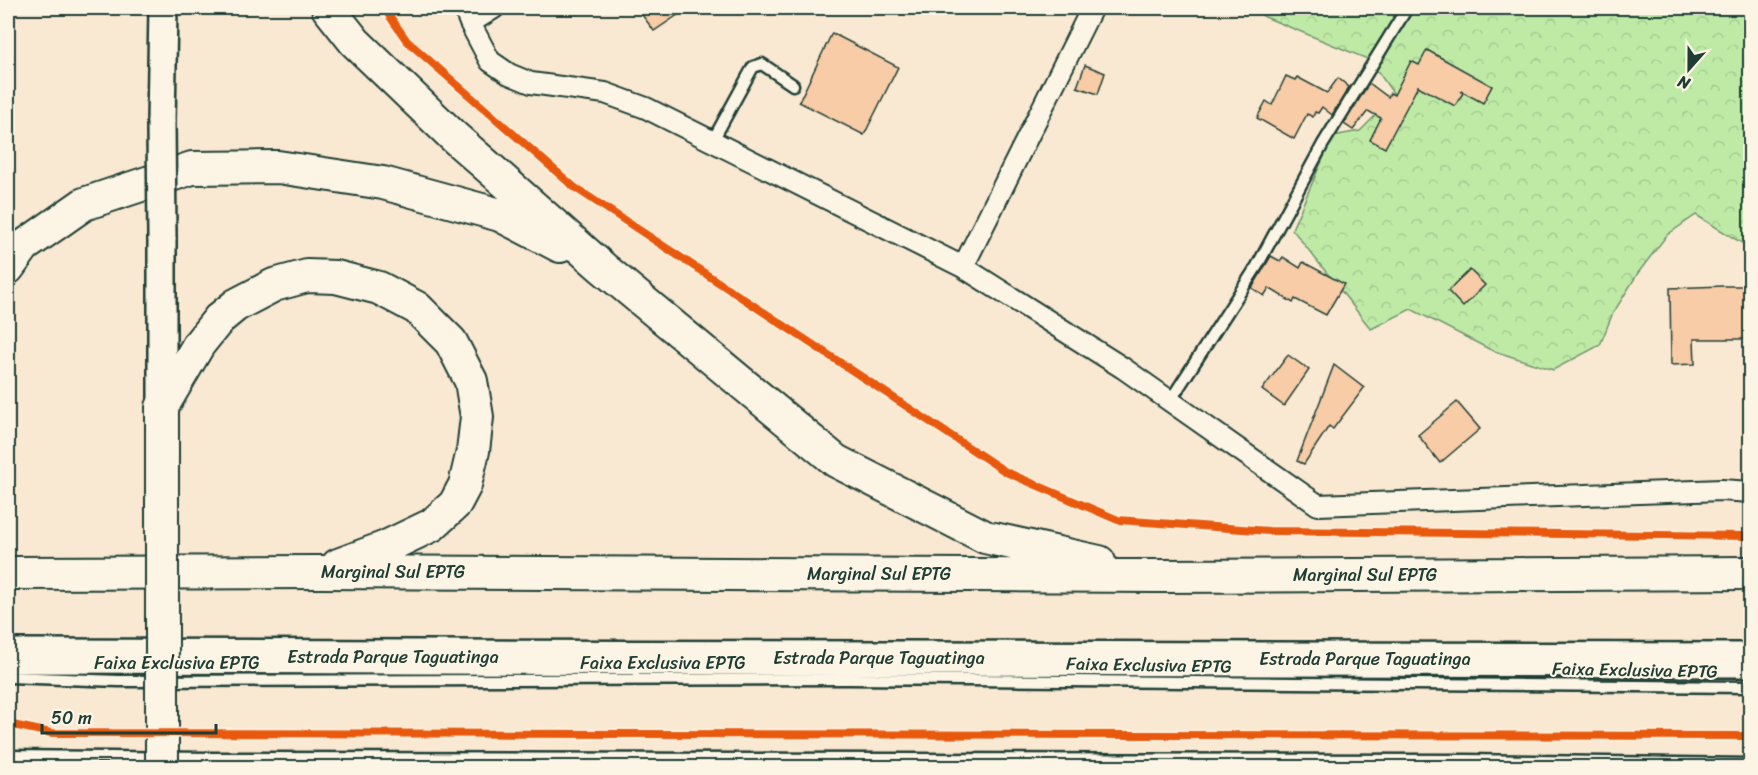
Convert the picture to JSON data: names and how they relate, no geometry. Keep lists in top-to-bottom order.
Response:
{
  "streets": {
    "highway": ["Estrada Parque Taguatinga"],
    "main road": ["Marginal Sul EPTG"],
    "lane": ["Faixa Exclusiva EPTG"]
  },
  "scale_bar": "50 m",
  "north": "bottom"
}
